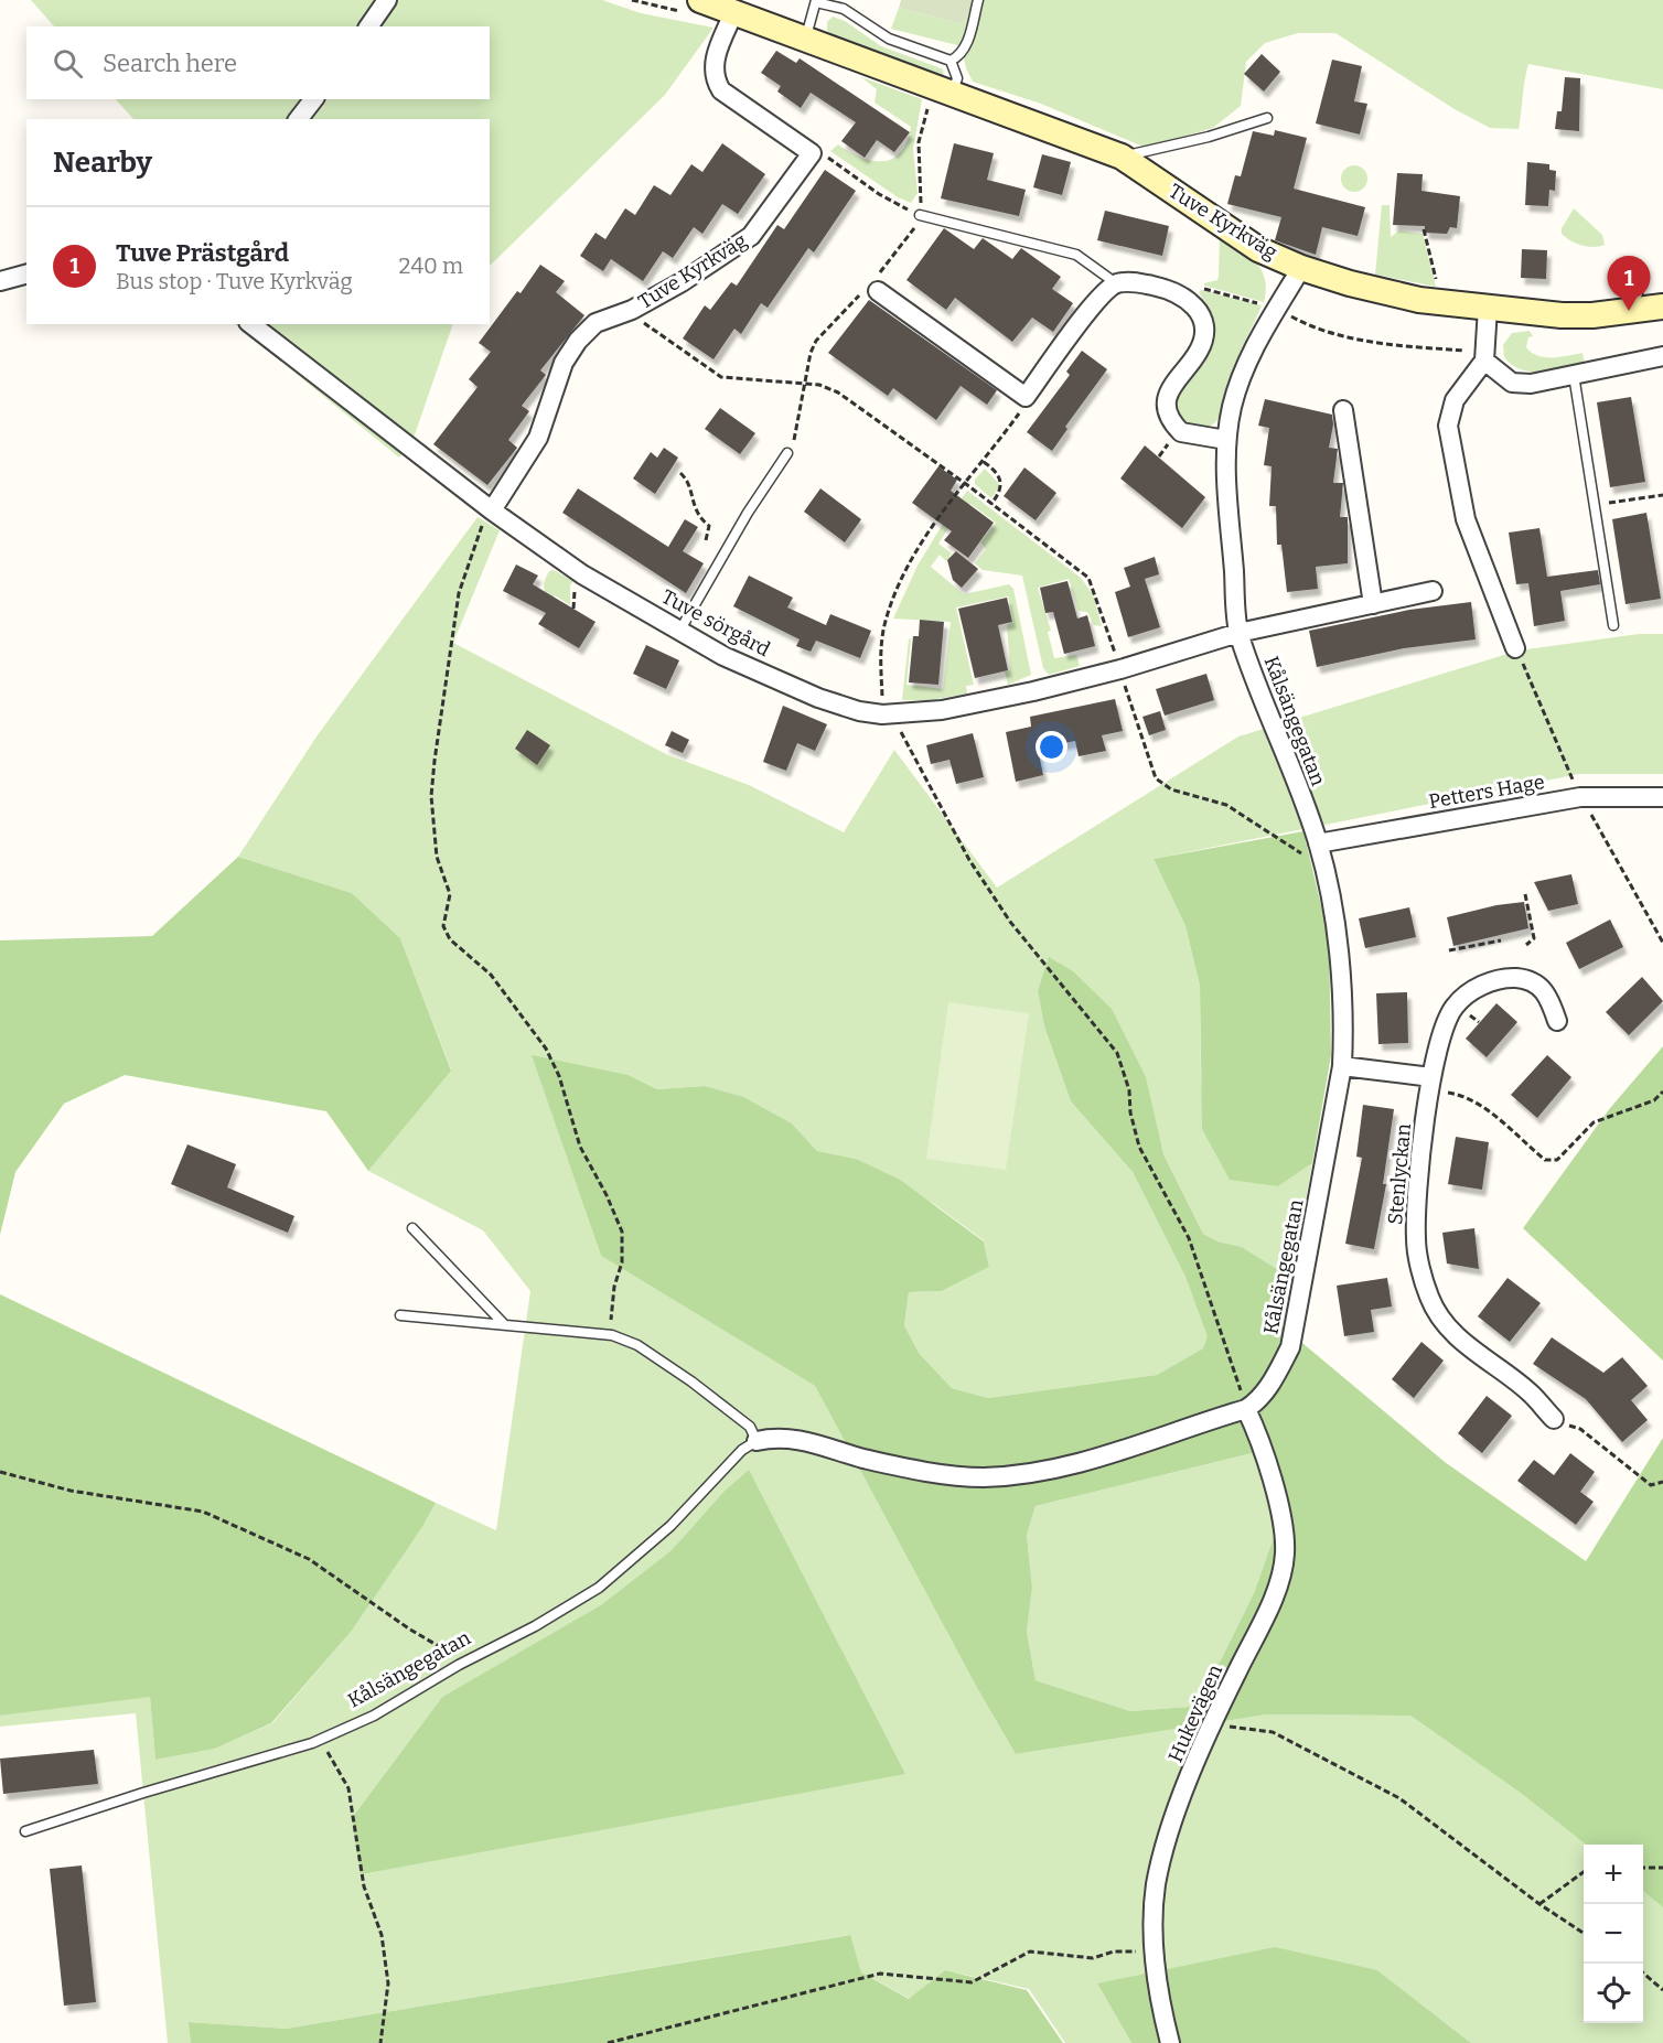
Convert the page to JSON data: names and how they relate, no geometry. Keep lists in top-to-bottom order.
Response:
{
  "streets": {
    "street": [
      "Tuve Kyrkväg",
      "Tuve sörgård",
      "Kålsängegatan",
      "Petters Hage",
      "Stenlyckan",
      "Hukevägen"
    ]
  },
  "crossings": [
    ["Tuve Kyrkväg", "Tuve sörgård"],
    ["Tuve Kyrkväg", "Kålsängegatan"],
    ["Tuve sörgård", "Kålsängegatan"],
    ["Kålsängegatan", "Petters Hage"],
    ["Kålsängegatan", "Hukevägen"]
  ],
  "page": {
    "search": "Search here",
    "heading": "Nearby",
    "list": [
      {
        "mark": "1",
        "name": "Tuve Prästgård",
        "note": "Bus stop · Tuve Kyrkväg",
        "value": "240 m"
      }
    ],
    "pins": "1",
    "map_buttons": ["+", "−"]
  }
}
